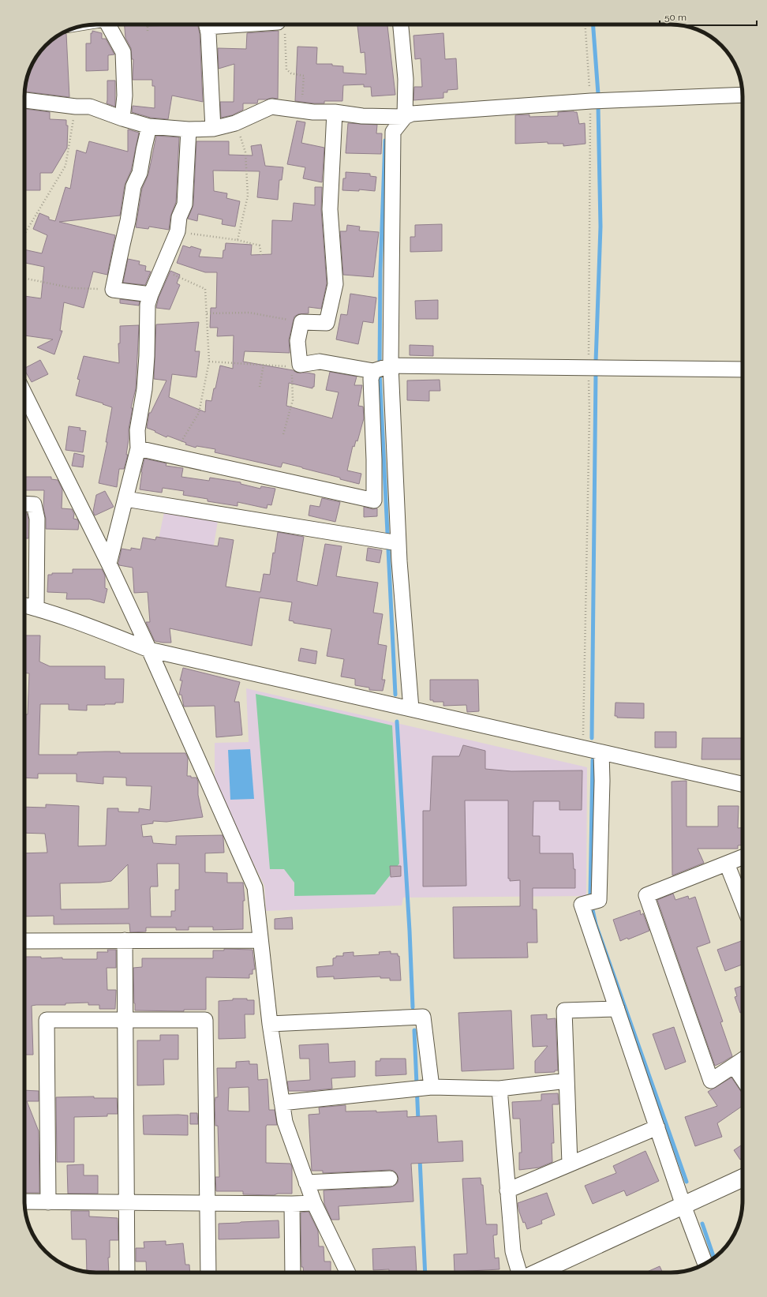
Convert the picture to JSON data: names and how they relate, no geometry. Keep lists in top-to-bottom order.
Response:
{
  "scale_bar": "50 m"
}
